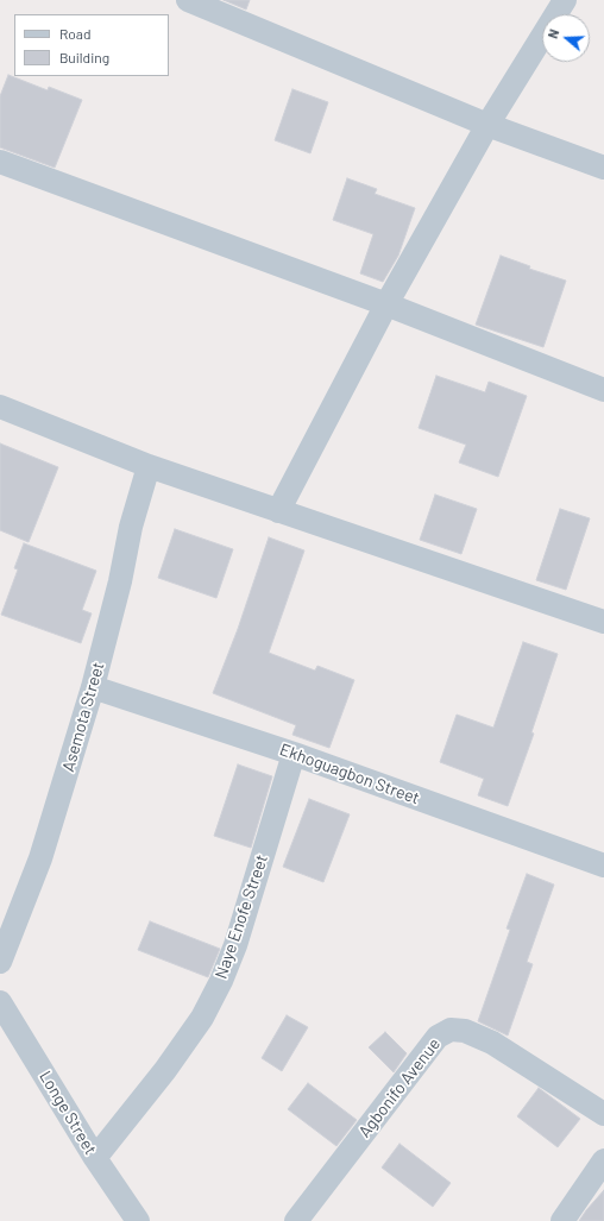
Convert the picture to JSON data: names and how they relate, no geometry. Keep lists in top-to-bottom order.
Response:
{
  "streets": {
    "street": [
      "Asemota Street",
      "Ekhoguagbon Street",
      "Naye Enofe Street",
      "Agbonifo Avenue",
      "Longe Street"
    ]
  },
  "crossings": [
    ["Asemota Street", "Ekhoguagbon Street"],
    ["Ekhoguagbon Street", "Naye Enofe Street"],
    ["Naye Enofe Street", "Longe Street"]
  ],
  "legend": ["Road", "Building"],
  "north": "left"
}
